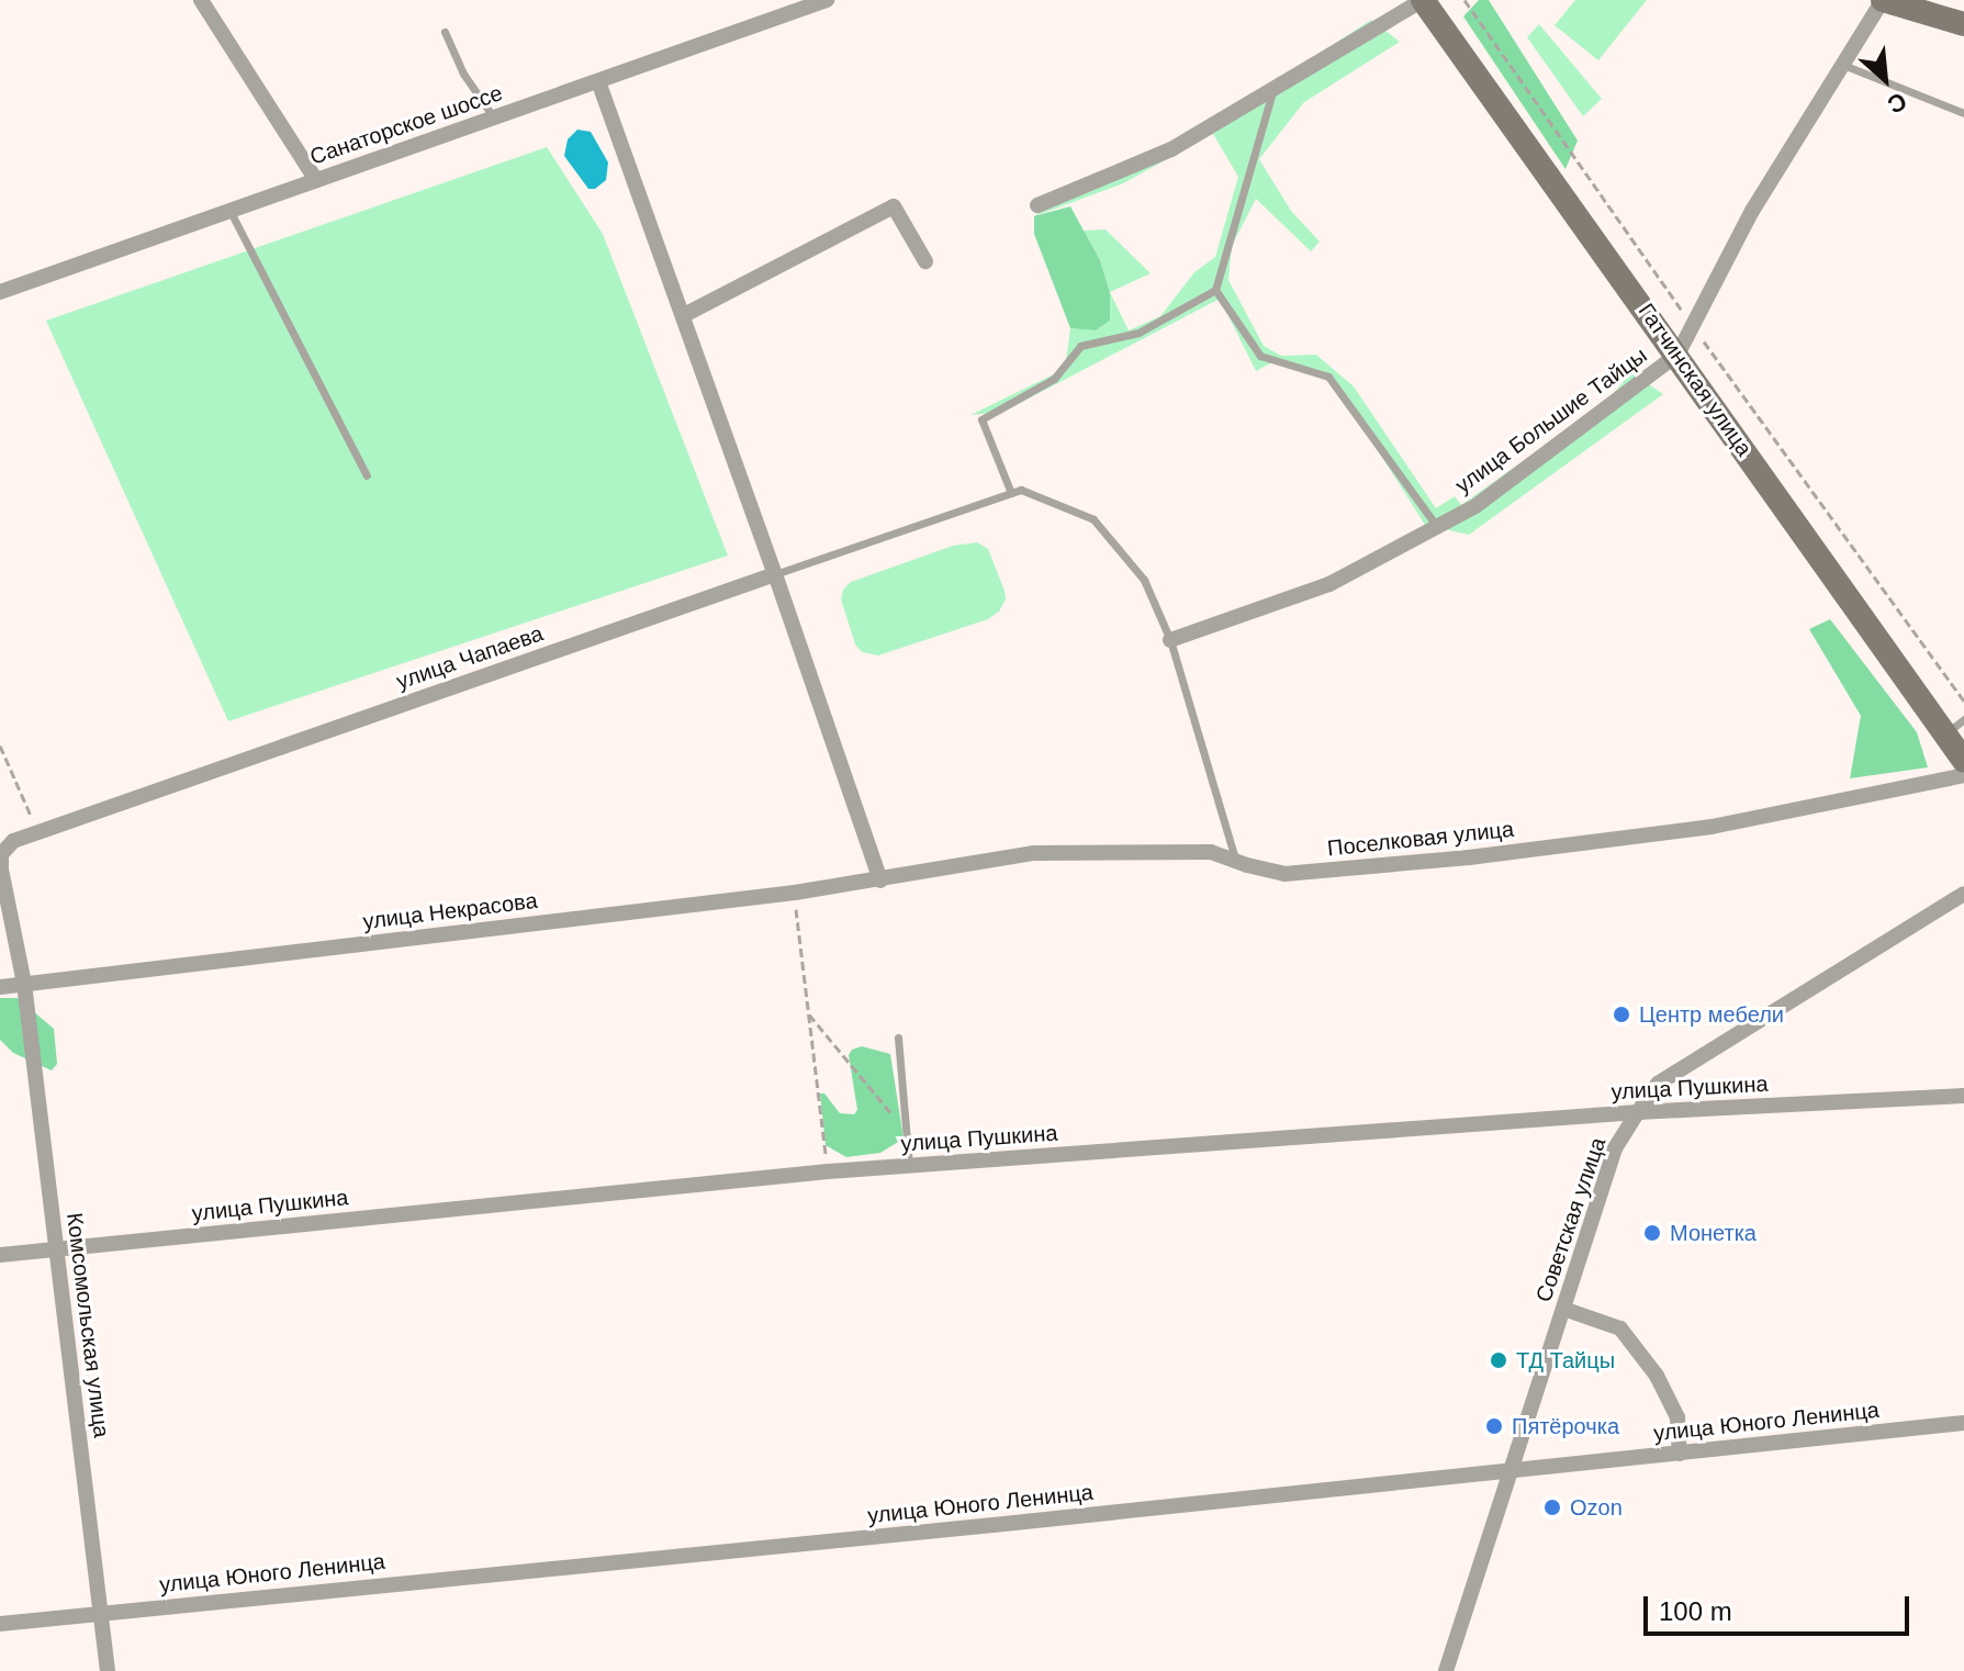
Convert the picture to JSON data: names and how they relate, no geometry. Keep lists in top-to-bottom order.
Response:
{
  "streets": {
    "main road": ["Гатчинская улица"],
    "street": [
      "Санаторское шоссе",
      "улица Большие Тайцы",
      "улица Чапаева",
      "Поселковая улица",
      "улица Некрасова",
      "улица Пушкина",
      "Советская улица",
      "Комсомольская улица",
      "улица Юного Ленинца"
    ]
  },
  "crossings": [
    ["Гатчинская улица", "улица Большие Тайцы"],
    ["улица Чапаева", "улица Некрасова"],
    ["улица Чапаева", "Комсомольская улица"],
    ["Поселковая улица", "улица Некрасова"],
    ["улица Некрасова", "Комсомольская улица"],
    ["улица Пушкина", "Советская улица"],
    ["улица Пушкина", "Комсомольская улица"],
    ["Советская улица", "улица Юного Ленинца"],
    ["Комсомольская улица", "улица Юного Ленинца"]
  ],
  "places": [
    "Центр мебели",
    "Монетка",
    "ТД Тайцы",
    "Пятёрочка",
    "Ozon"
  ],
  "scale_bar": "100 m",
  "north": "bottom right"
}
